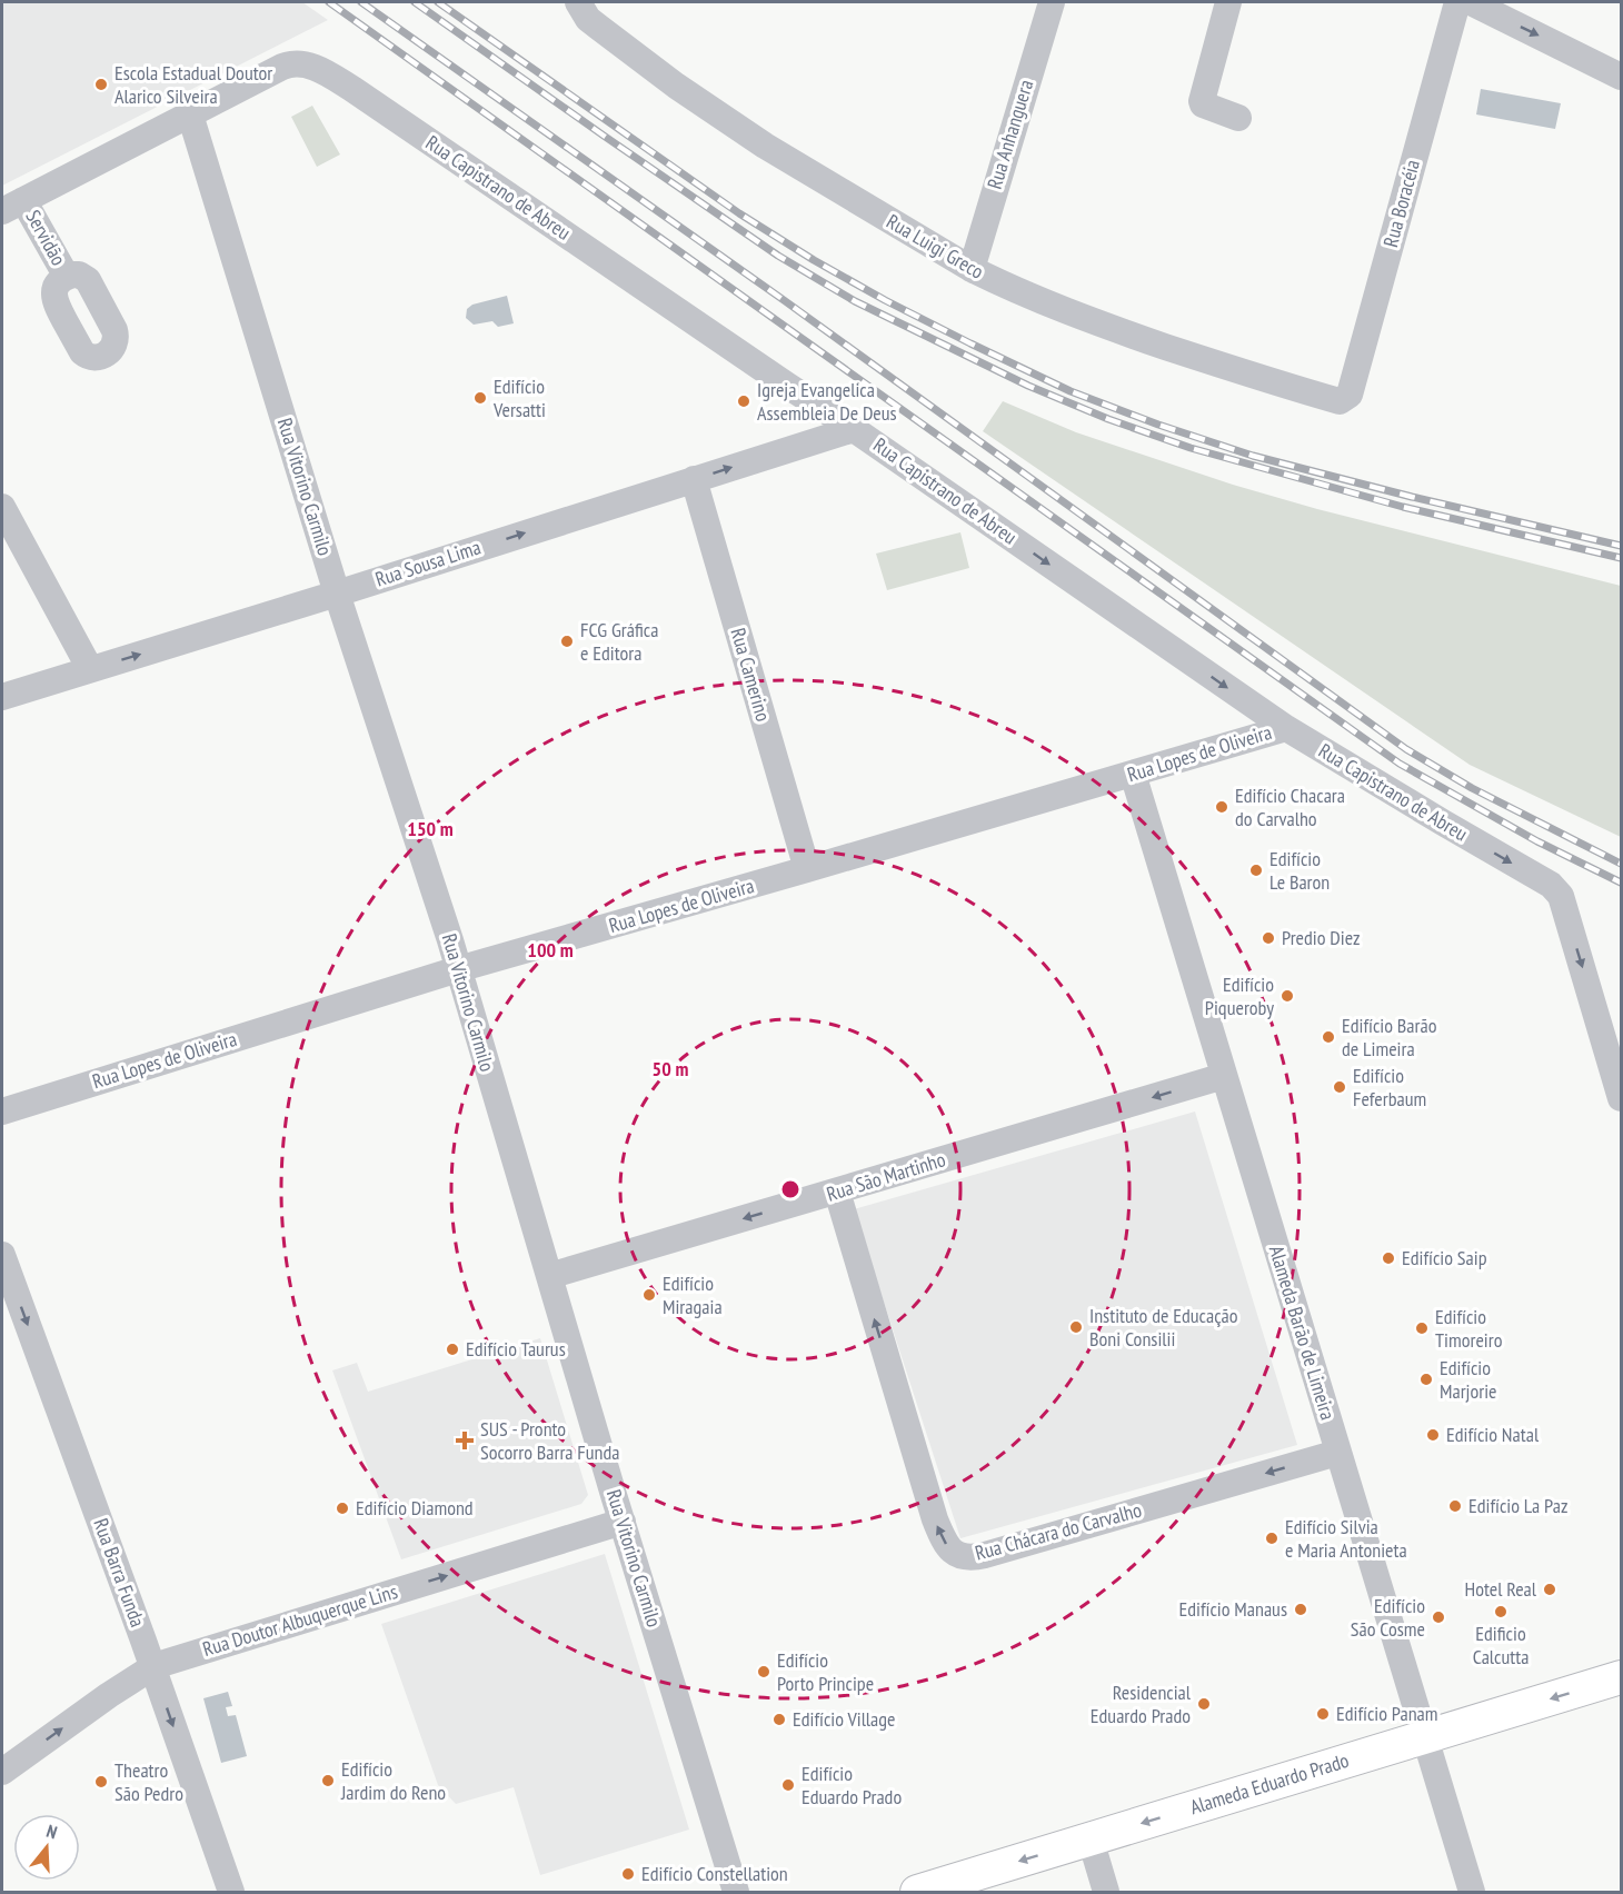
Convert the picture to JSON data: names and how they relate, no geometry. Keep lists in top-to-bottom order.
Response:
{
  "streets": {
    "main road": ["Alameda Eduardo Prado"],
    "street": [
      "Rua Anhanguera",
      "Rua Capistrano de Abreu",
      "Rua Boracéia",
      "Servidão",
      "Rua Luigi Greco",
      "Rua Vitorino Carmilo",
      "Rua Sousa Lima",
      "Rua Camerino",
      "Rua Lopes de Oliveira",
      "Rua São Martinho",
      "Alameda Barão de Limeira",
      "Rua Chácara do Carvalho",
      "Rua Barra Funda",
      "Rua Doutor Albuquerque Lins"
    ]
  },
  "crossings": [
    ["Rua Anhanguera", "Rua Luigi Greco"],
    ["Rua Capistrano de Abreu", "Rua Vitorino Carmilo"],
    ["Rua Capistrano de Abreu", "Rua Sousa Lima"],
    ["Rua Capistrano de Abreu", "Rua Lopes de Oliveira"],
    ["Rua Boracéia", "Rua Luigi Greco"],
    ["Rua Vitorino Carmilo", "Rua Sousa Lima"],
    ["Rua Vitorino Carmilo", "Rua Lopes de Oliveira"],
    ["Rua Vitorino Carmilo", "Rua São Martinho"],
    ["Rua Vitorino Carmilo", "Rua Doutor Albuquerque Lins"],
    ["Rua Sousa Lima", "Rua Camerino"],
    ["Rua Camerino", "Rua Lopes de Oliveira"],
    ["Rua Lopes de Oliveira", "Alameda Barão de Limeira"],
    ["Rua São Martinho", "Alameda Barão de Limeira"],
    ["Rua São Martinho", "Rua Chácara do Carvalho"],
    ["Alameda Barão de Limeira", "Rua Chácara do Carvalho"],
    ["Alameda Barão de Limeira", "Alameda Eduardo Prado"],
    ["Rua Barra Funda", "Rua Doutor Albuquerque Lins"]
  ],
  "one_way": [
    "Rua Capistrano de Abreu",
    "Rua Sousa Lima",
    "Rua São Martinho",
    "Rua Barra Funda",
    "Rua Doutor Albuquerque Lins",
    "Alameda Eduardo Prado"
  ],
  "places": {
    "other": [
      "Escola Estadual Doutor Alarico Silveira",
      "Edifício Versatti",
      "Igreja Evangelica Assembleia De Deus",
      "FCG Gráfica e Editora",
      "Edifício Chacara do Carvalho",
      "Edifício Le Baron",
      "Predio Diez",
      "Edifício Piqueroby",
      "Edifício Barão de Limeira",
      "Edifício Feferbaum",
      "Edifício Saip",
      "Edifício Miragaia",
      "Instituto de Educação Boni Consilii",
      "Edifício Timoreiro",
      "Edifício Taurus",
      "Edifício Marjorie",
      "Edifício Natal",
      "Edifício La Paz",
      "Edifício Diamond",
      "Edifício Silvia e Maria Antonieta",
      "Hotel Real",
      "Edifício Manaus",
      "Edificio Calcutta",
      "Edifício São Cosme",
      "Edifício Porto Principe",
      "Residencial Eduardo Prado",
      "Edifício Panam",
      "Edifício Village",
      "Edifício Jardim do Reno",
      "Theatro São Pedro",
      "Edifício Eduardo Prado",
      "Edifício Constellation"
    ],
    "health": ["SUS - Pronto Socorro Barra Funda"]
  },
  "north": "top",
  "rings": ["150 m", "100 m", "50 m"]
}
